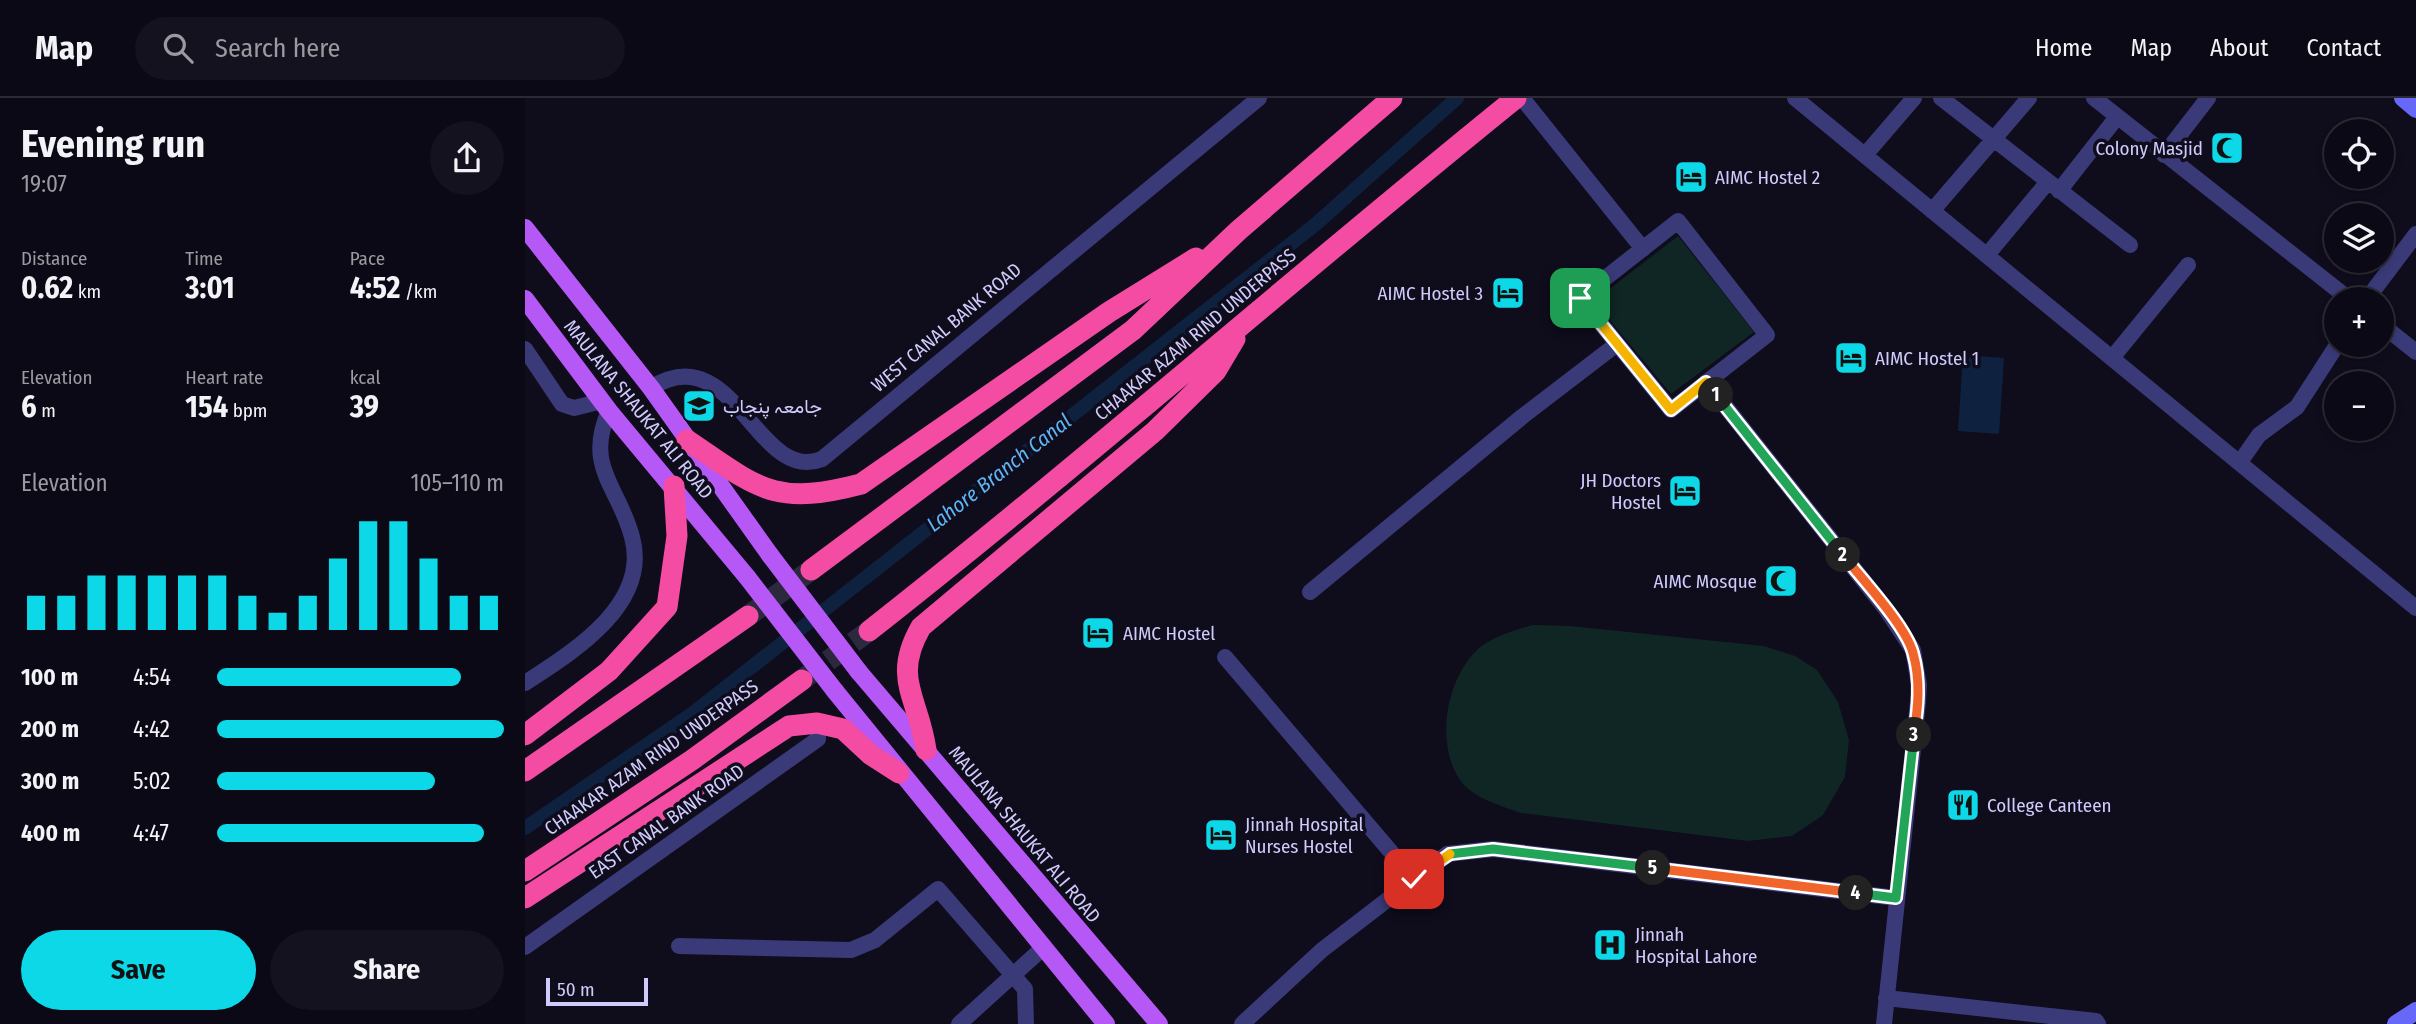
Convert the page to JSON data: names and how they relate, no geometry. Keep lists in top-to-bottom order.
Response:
{
  "streets": {
    "highway": ["CHAAKAR AZAM RIND UNDERPASS"],
    "main road": ["MAULANA SHAUKAT ALI ROAD"],
    "street": ["WEST CANAL BANK ROAD", "EAST CANAL BANK ROAD"]
  },
  "crossings": [
    ["WEST CANAL BANK ROAD", "MAULANA SHAUKAT ALI ROAD"]
  ],
  "water": ["Lahore Branch Canal"],
  "places": {
    "mosque": ["Colony Masjid", "AIMC Mosque"],
    "hotel": [
      "AIMC Hostel 2",
      "AIMC Hostel 3",
      "AIMC Hostel 1",
      "JH Doctors Hostel",
      "AIMC Hostel",
      "Jinnah Hospital Nurses Hostel"
    ],
    "school or university": ["جامعہ پنجاب"],
    "restaurant": ["College Canteen"],
    "hospital": ["Jinnah Hospital Lahore"]
  },
  "scale_bar": "50 m",
  "page": {
    "header": "Map",
    "search": "Search here",
    "nav": [
      "Home",
      "Map",
      "About",
      "Contact"
    ],
    "heading": ["Evening run", "19:07"],
    "map_buttons": ["+", "−"],
    "stats": [
      ["Distance", "0.62 km"],
      ["Time", "3:01"],
      ["Pace", "4:52 /km"],
      ["Elevation", "6 m"],
      ["Heart rate", "154 bpm"],
      ["kcal", "39"]
    ],
    "pins": [
      "1",
      "2",
      "3",
      "5",
      "4"
    ],
    "chart": ["Elevation", "105–110 m"],
    "list": [
      {
        "name": "100 m",
        "note": "4:54"
      },
      {
        "name": "200 m",
        "note": "4:42"
      },
      {
        "name": "300 m",
        "note": "5:02"
      },
      {
        "name": "400 m",
        "note": "4:47"
      }
    ],
    "buttons": ["Save", "Share"],
    "scale": "50 m"
  }
}
